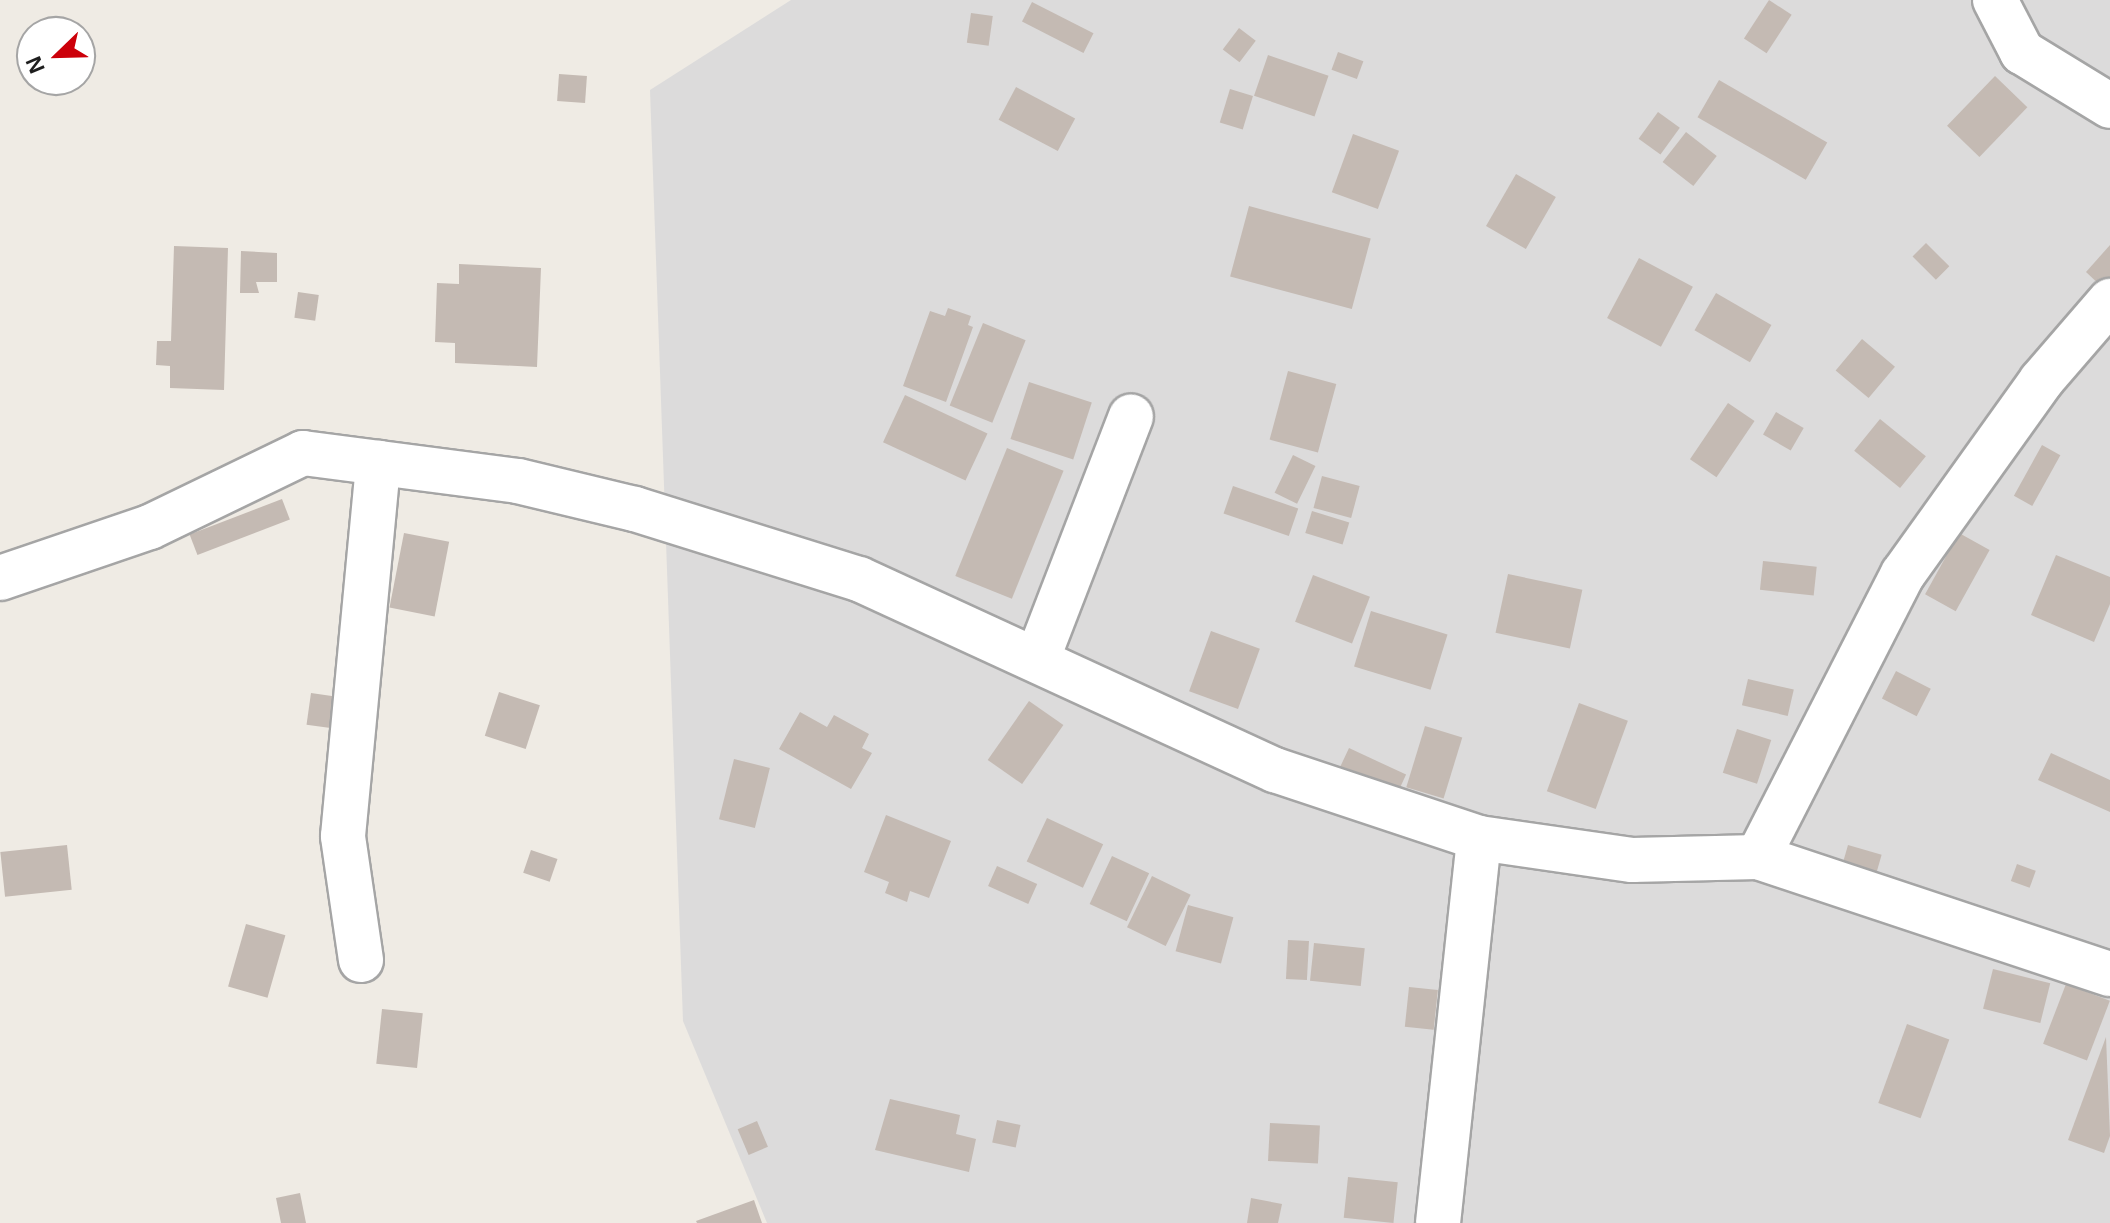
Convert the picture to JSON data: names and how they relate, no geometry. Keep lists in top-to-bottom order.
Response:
{
  "north": "bottom left"
}
